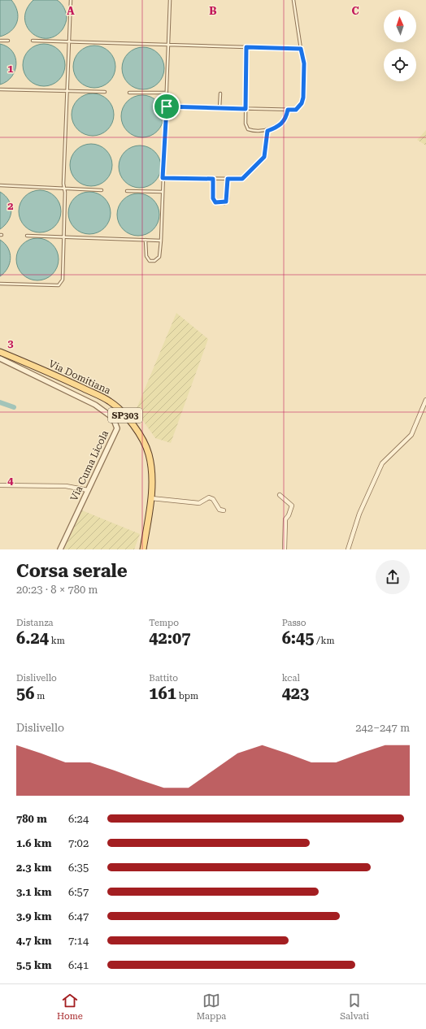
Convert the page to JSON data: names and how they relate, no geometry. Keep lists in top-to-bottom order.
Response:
{
  "streets": {
    "main road": ["Via Domitiana", "SP303"],
    "street": ["Via Cuma Licola"]
  },
  "north": "top",
  "page": {
    "heading": ["Corsa serale", "20:23 · 8 × 780 m"],
    "stats": [
      ["Distanza", "6.24 km"],
      ["Tempo", "42:07"],
      ["Passo", "6:45 /km"],
      ["Dislivello", "56 m"],
      ["Battito", "161 bpm"],
      ["kcal", "423"]
    ],
    "chart": ["Dislivello", "242–247 m"],
    "list": [
      {
        "name": "780 m",
        "note": "6:24"
      },
      {
        "name": "1.6 km",
        "note": "7:02"
      },
      {
        "name": "2.3 km",
        "note": "6:35"
      },
      {
        "name": "3.1 km",
        "note": "6:57"
      },
      {
        "name": "3.9 km",
        "note": "6:47"
      },
      {
        "name": "4.7 km",
        "note": "7:14"
      },
      {
        "name": "5.5 km",
        "note": "6:41"
      }
    ],
    "tabs": ["Home", "Mappa", "Salvati"]
  },
  "grid": {
    "columns": ["A", "B", "C"],
    "rows": [
      "1",
      "2",
      "3",
      "4"
    ]
  }
}
